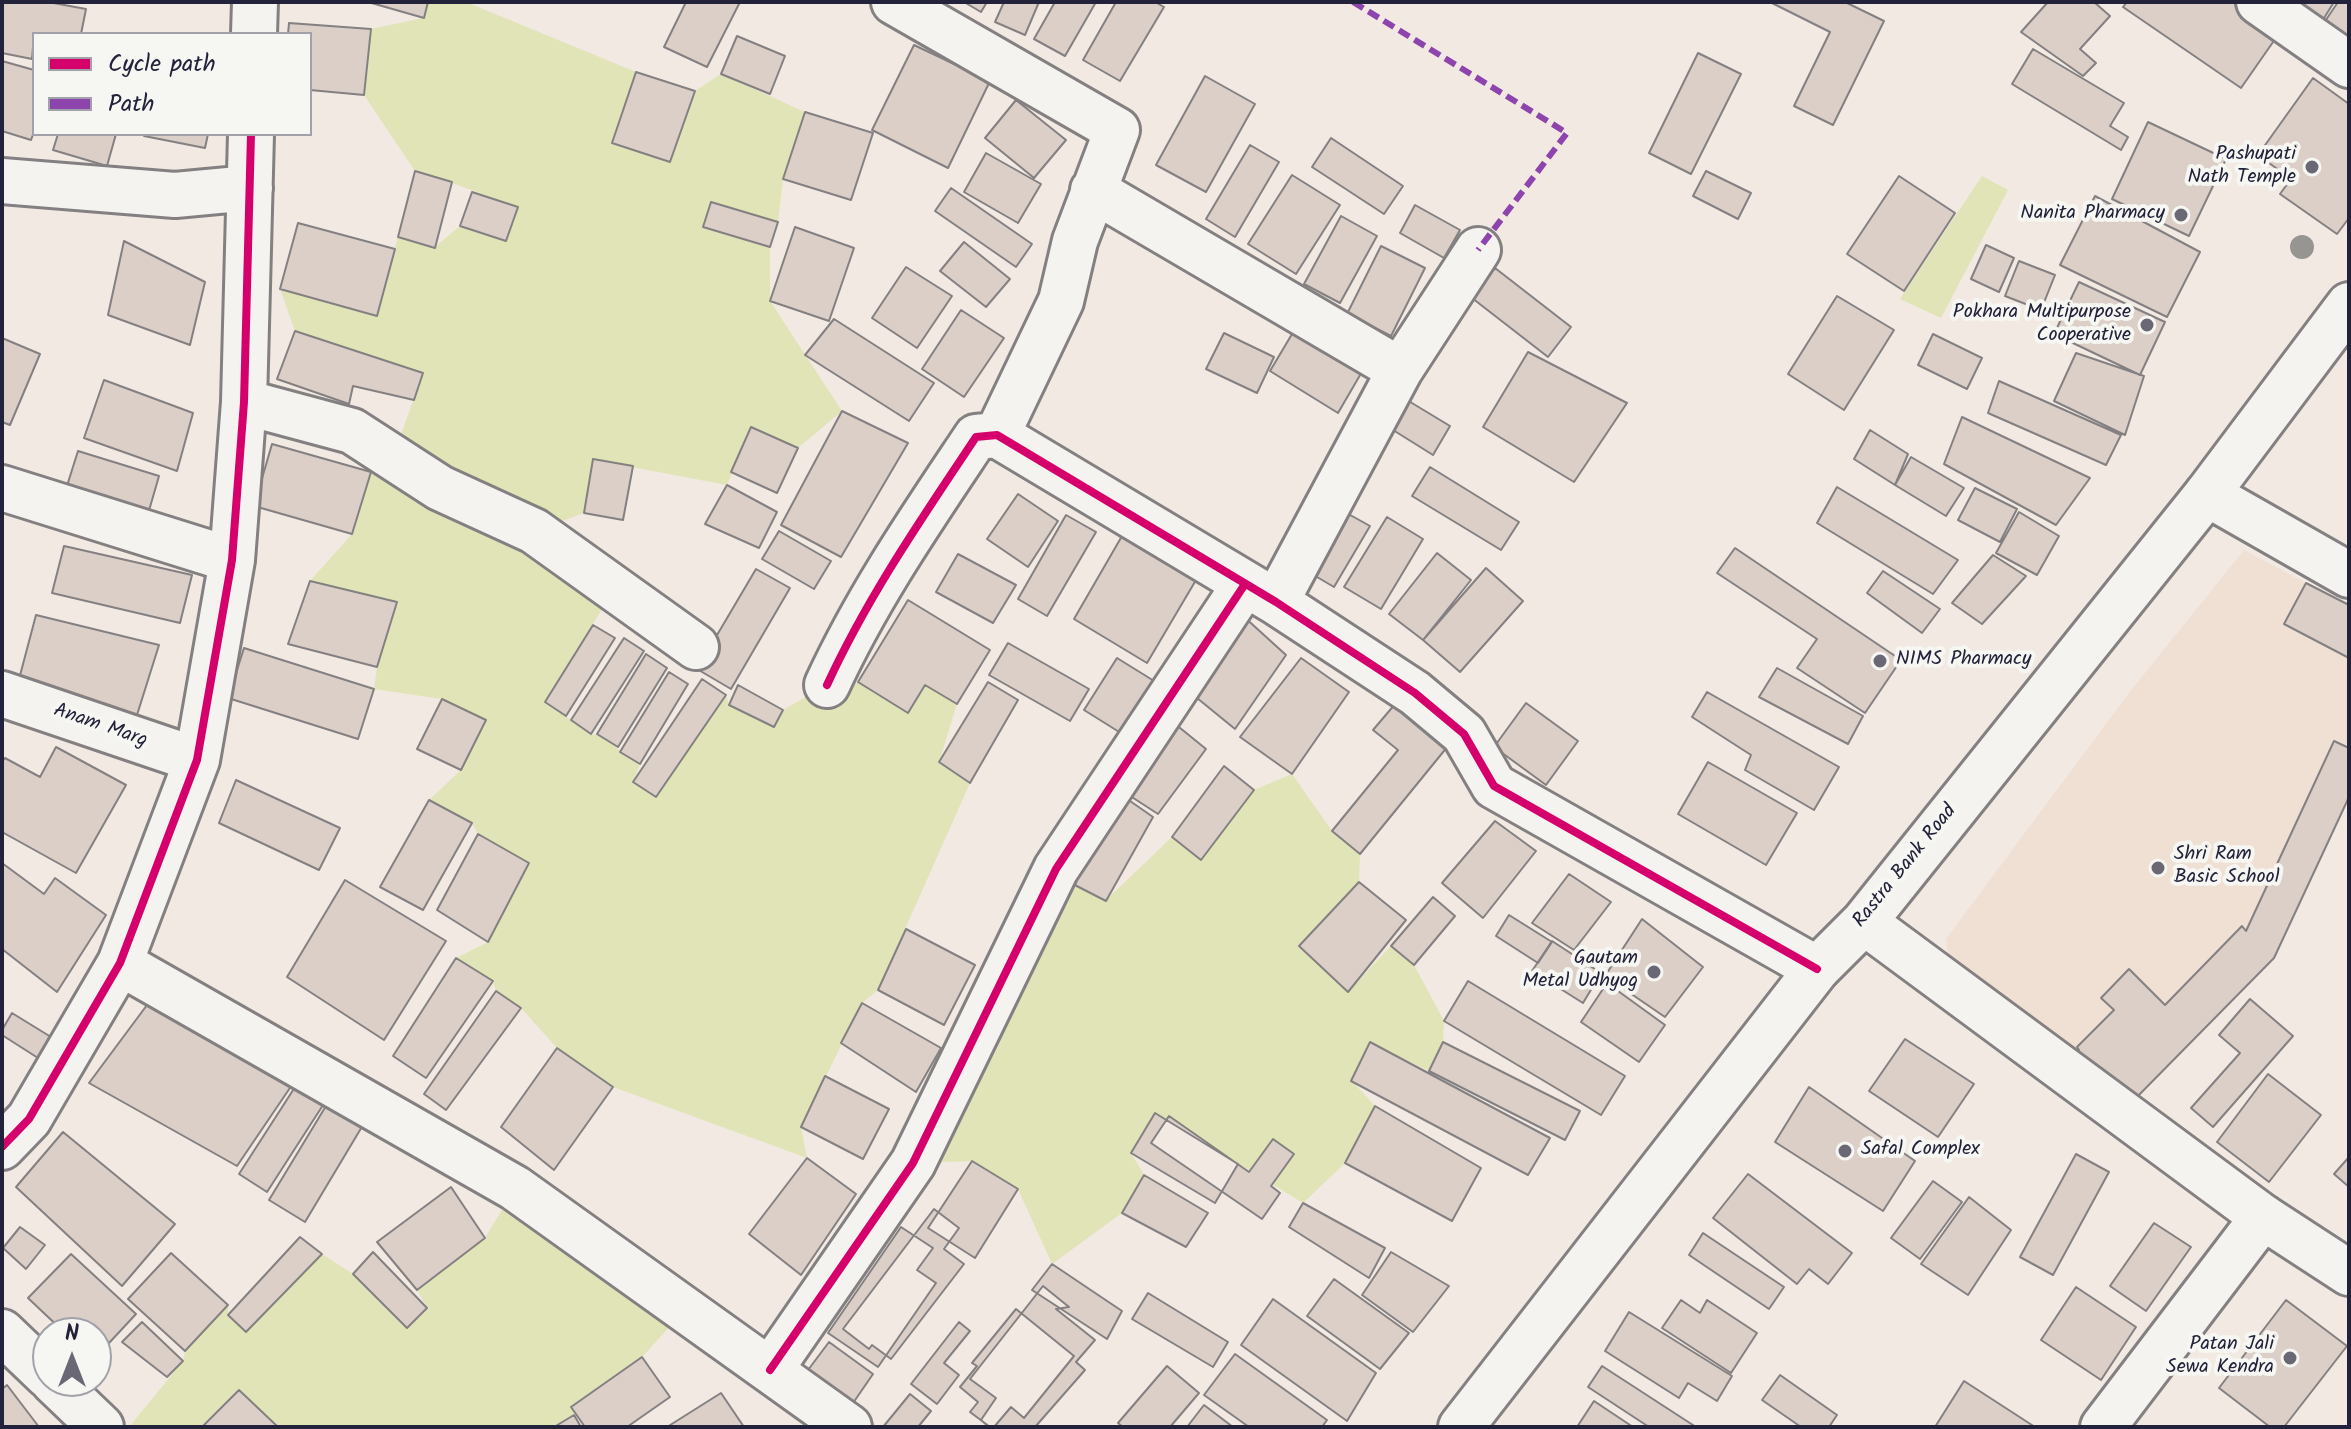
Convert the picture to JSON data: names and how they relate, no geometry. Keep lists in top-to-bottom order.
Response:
{
  "streets": {
    "street": ["Anam Marg", "Rastra Bank Road"]
  },
  "places": [
    "Pashupati Nath Temple",
    "Nanita Pharmacy",
    "Pokhara Multipurpose Cooperative",
    "NIMS Pharmacy",
    "Shri Ram Basic School",
    "Gautam Metal Udhyog",
    "Safal Complex",
    "Patan Jali Sewa Kendra"
  ],
  "legend": ["Cycle path", "Path"],
  "north": "top"
}
